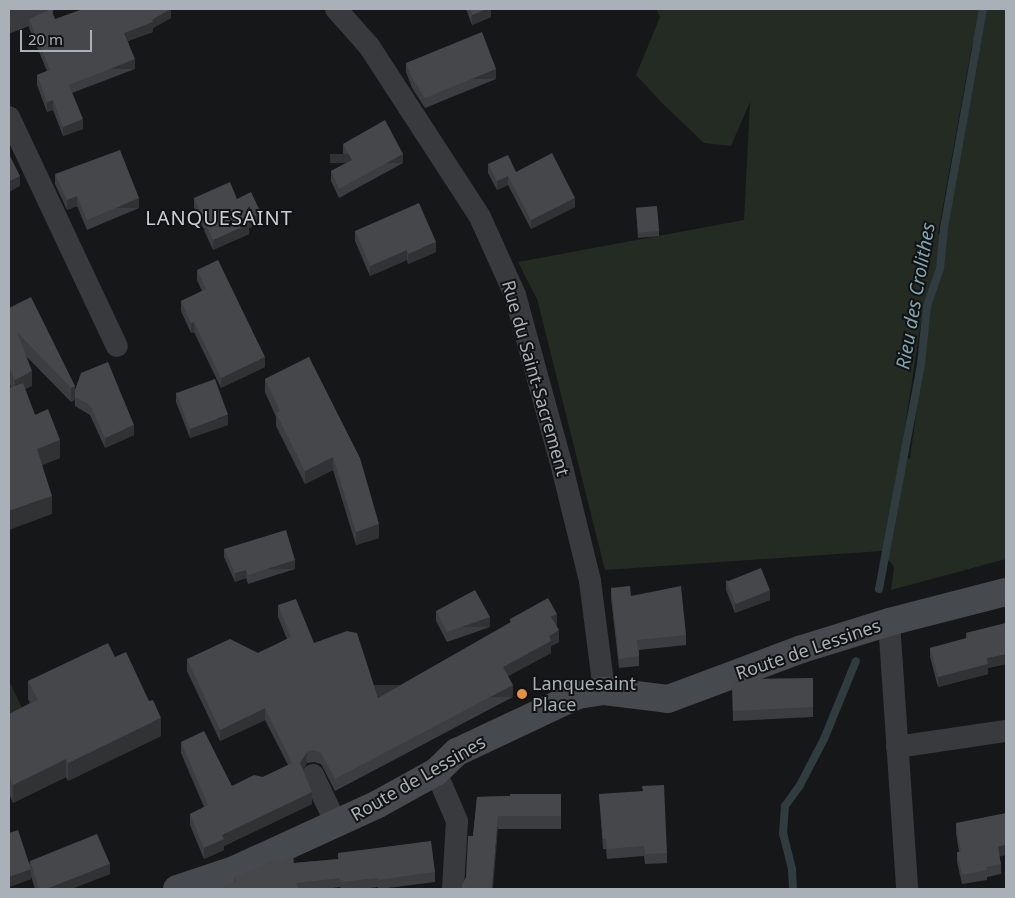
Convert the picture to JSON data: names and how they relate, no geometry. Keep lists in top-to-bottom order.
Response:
{
  "streets": {
    "main road": ["Route de Lessines"],
    "street": ["Rue du Saint-Sacrement"]
  },
  "crossings": [
    ["Rue du Saint-Sacrement", "Route de Lessines"]
  ],
  "districts": ["LANQUESAINT"],
  "water": ["Rieu des Crolithes"],
  "places": ["Lanquesaint Place"],
  "scale_bar": "20 m"
}
